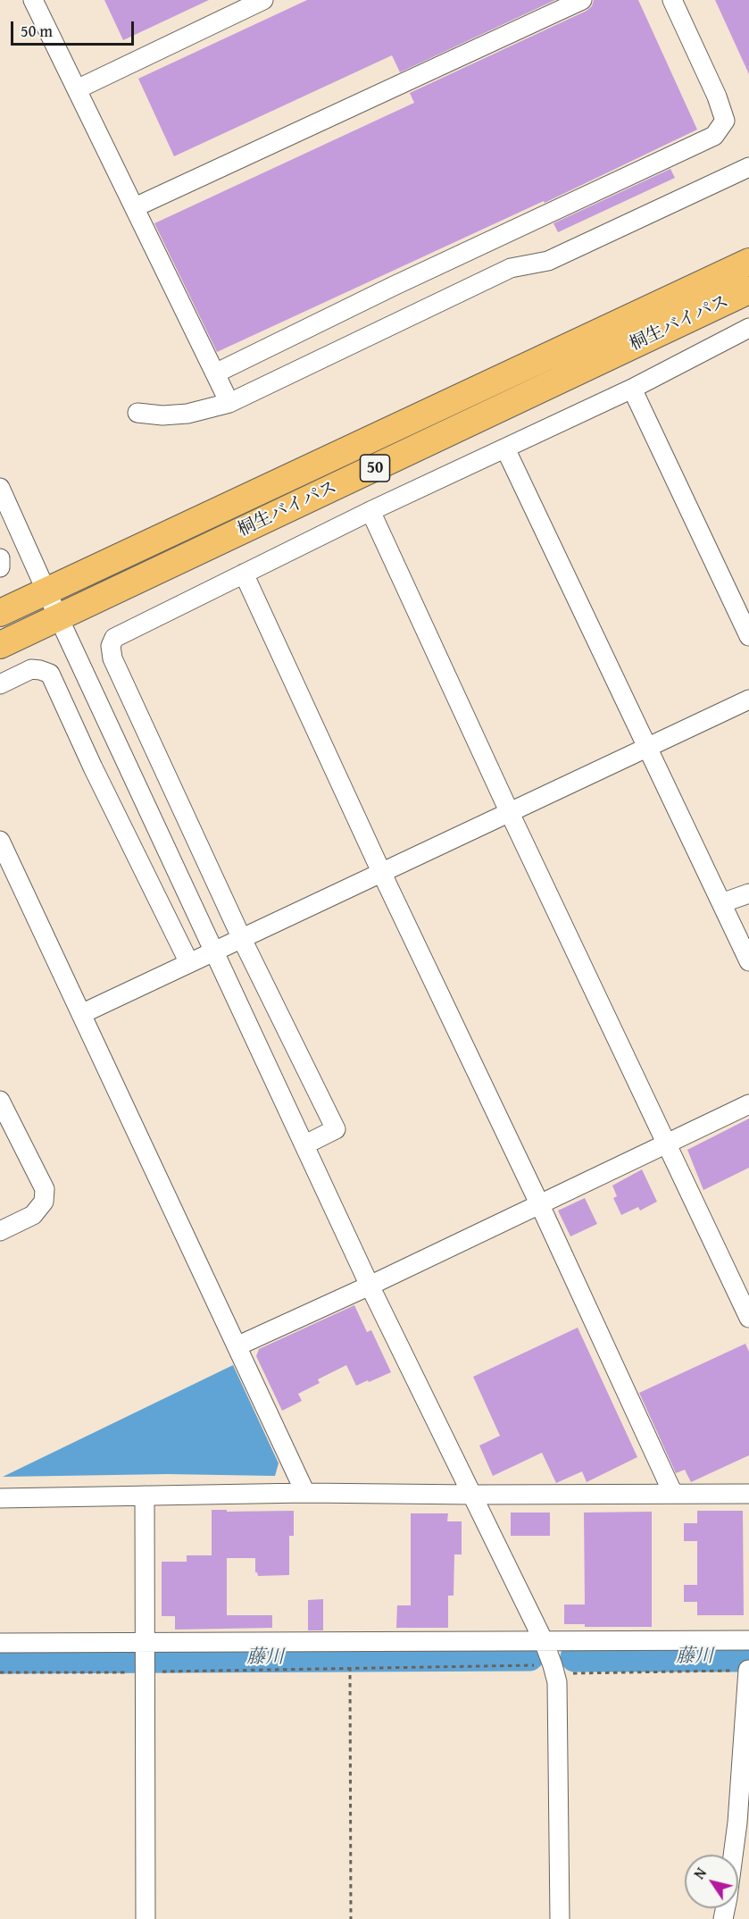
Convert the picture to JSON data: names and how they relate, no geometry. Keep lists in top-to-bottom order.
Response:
{
  "streets": {
    "highway": ["桐生バイパス", "50"]
  },
  "water": ["藤川"],
  "scale_bar": "50 m",
  "north": "top left"
}
